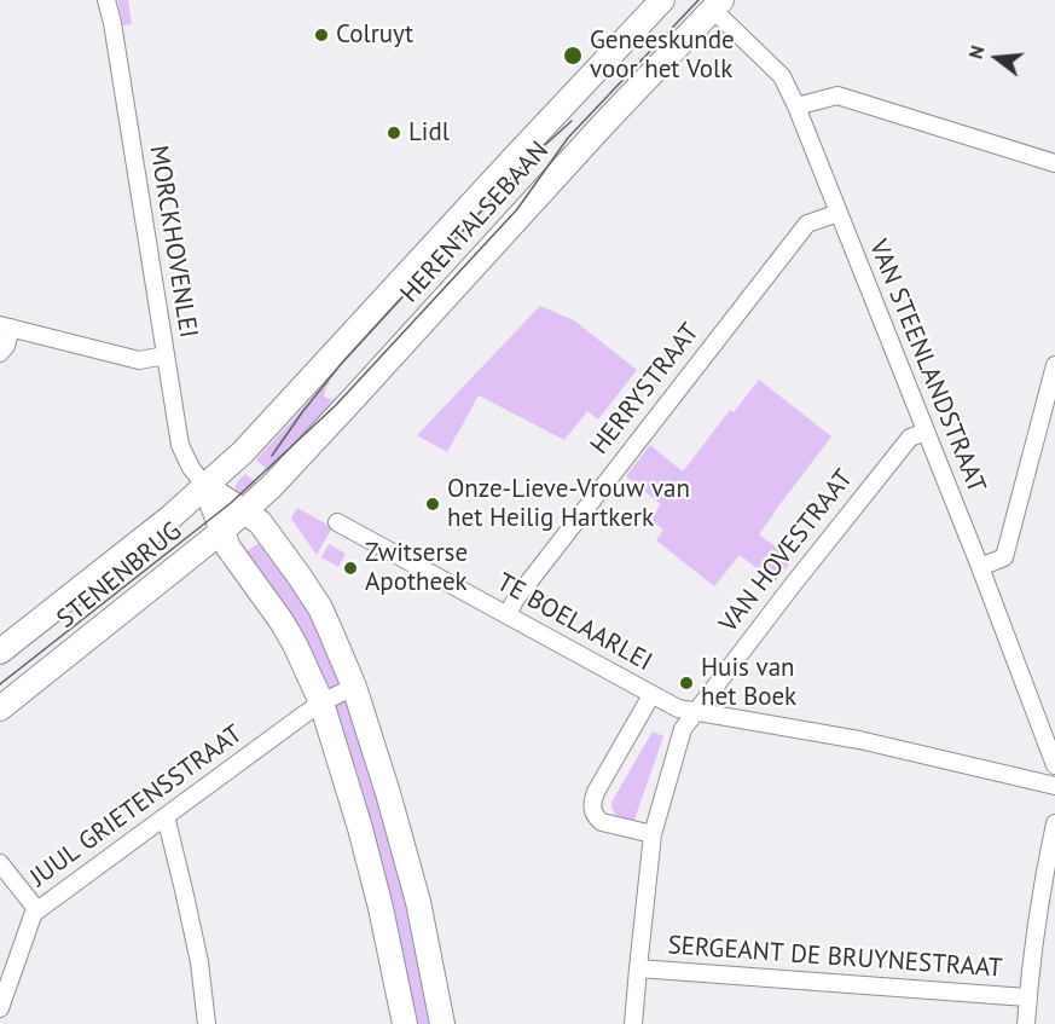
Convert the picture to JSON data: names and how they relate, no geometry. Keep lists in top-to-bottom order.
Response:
{
  "streets": {
    "main road": ["HERENTALSEBAAN", "STENENBRUG"],
    "street": [
      "MORCKHOVENLEI",
      "VAN STEENLANDSTRAAT",
      "HERRYSTRAAT",
      "VAN HOVESTRAAT",
      "TE BOELAARLEI",
      "JUUL GRIETENSSTRAAT",
      "SERGEANT DE BRUYNESTRAAT"
    ]
  },
  "crossings": [
    ["HERENTALSEBAAN", "MORCKHOVENLEI"],
    ["HERENTALSEBAAN", "VAN STEENLANDSTRAAT"],
    ["HERENTALSEBAAN", "STENENBRUG"],
    ["MORCKHOVENLEI", "STENENBRUG"],
    ["VAN STEENLANDSTRAAT", "HERRYSTRAAT"],
    ["VAN STEENLANDSTRAAT", "VAN HOVESTRAAT"],
    ["HERRYSTRAAT", "TE BOELAARLEI"],
    ["VAN HOVESTRAAT", "TE BOELAARLEI"],
    ["VAN HOVESTRAAT", "SERGEANT DE BRUYNESTRAAT"]
  ],
  "places": [
    "Colruyt",
    "Geneeskunde voor het Volk",
    "Lidl",
    "Onze-Lieve-Vrouw van het Heilig Hartkerk",
    "Zwitserse Apotheek",
    "Huis van het Boek"
  ],
  "north": "left"
}
